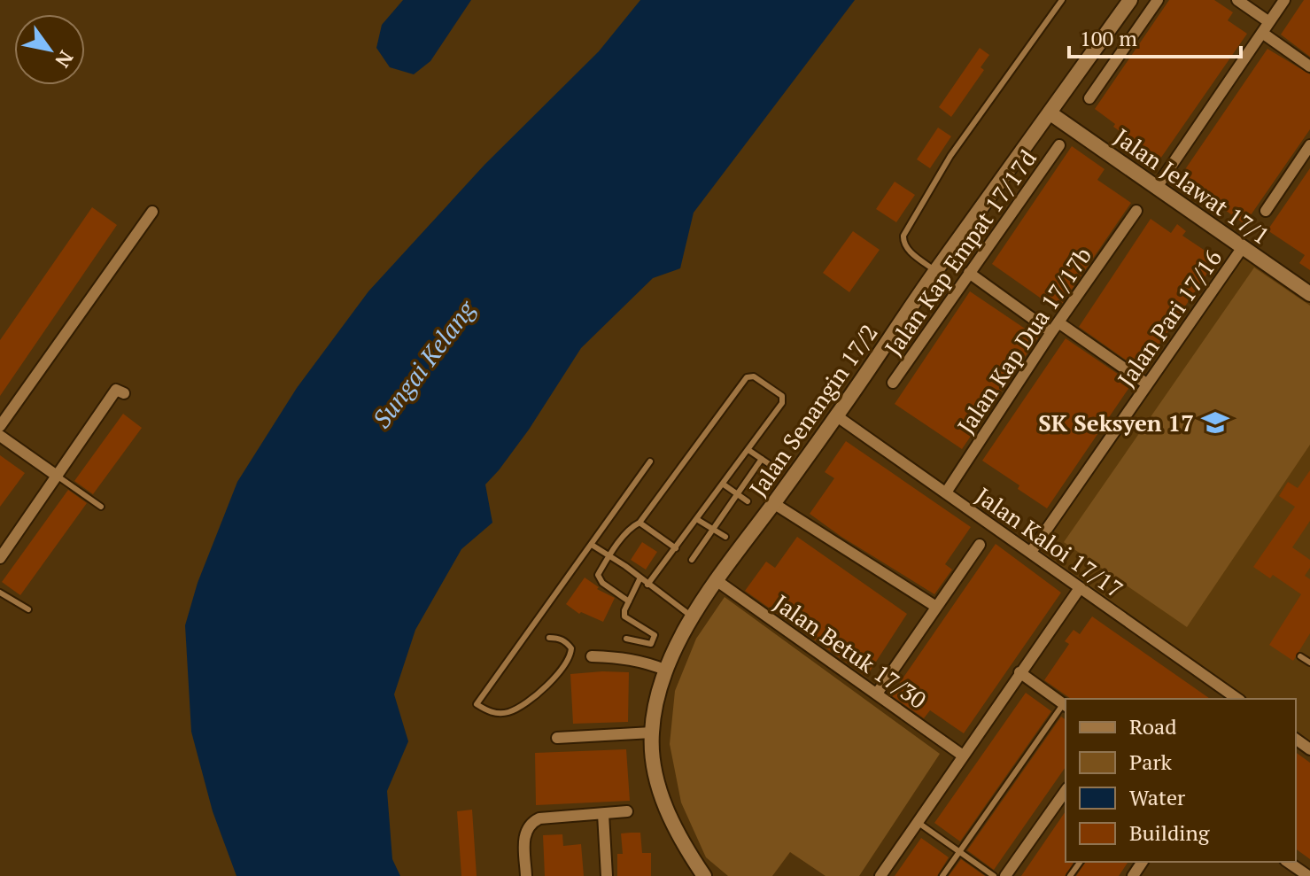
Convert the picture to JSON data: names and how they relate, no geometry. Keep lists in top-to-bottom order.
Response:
{
  "streets": {
    "street": [
      "Jalan Jelawat 17/1",
      "Jalan Kap Empat 17/17d",
      "Jalan Pari 17/16",
      "Jalan Kap Dua 17/17b",
      "Jalan Senangin 17/2",
      "Jalan Kaloi 17/17",
      "Jalan Betuk 17/30"
    ]
  },
  "crossings": [
    ["Jalan Jelawat 17/1", "Jalan Pari 17/16"],
    ["Jalan Jelawat 17/1", "Jalan Senangin 17/2"],
    ["Jalan Pari 17/16", "Jalan Kaloi 17/17"],
    ["Jalan Kap Dua 17/17b", "Jalan Kaloi 17/17"],
    ["Jalan Senangin 17/2", "Jalan Kaloi 17/17"],
    ["Jalan Senangin 17/2", "Jalan Betuk 17/30"]
  ],
  "water": ["Sungai Kelang"],
  "places": {
    "school or university": ["SK Seksyen 17"]
  },
  "legend": [
    "Road",
    "Park",
    "Water",
    "Building"
  ],
  "scale_bar": "100 m",
  "north": "bottom right"
}
